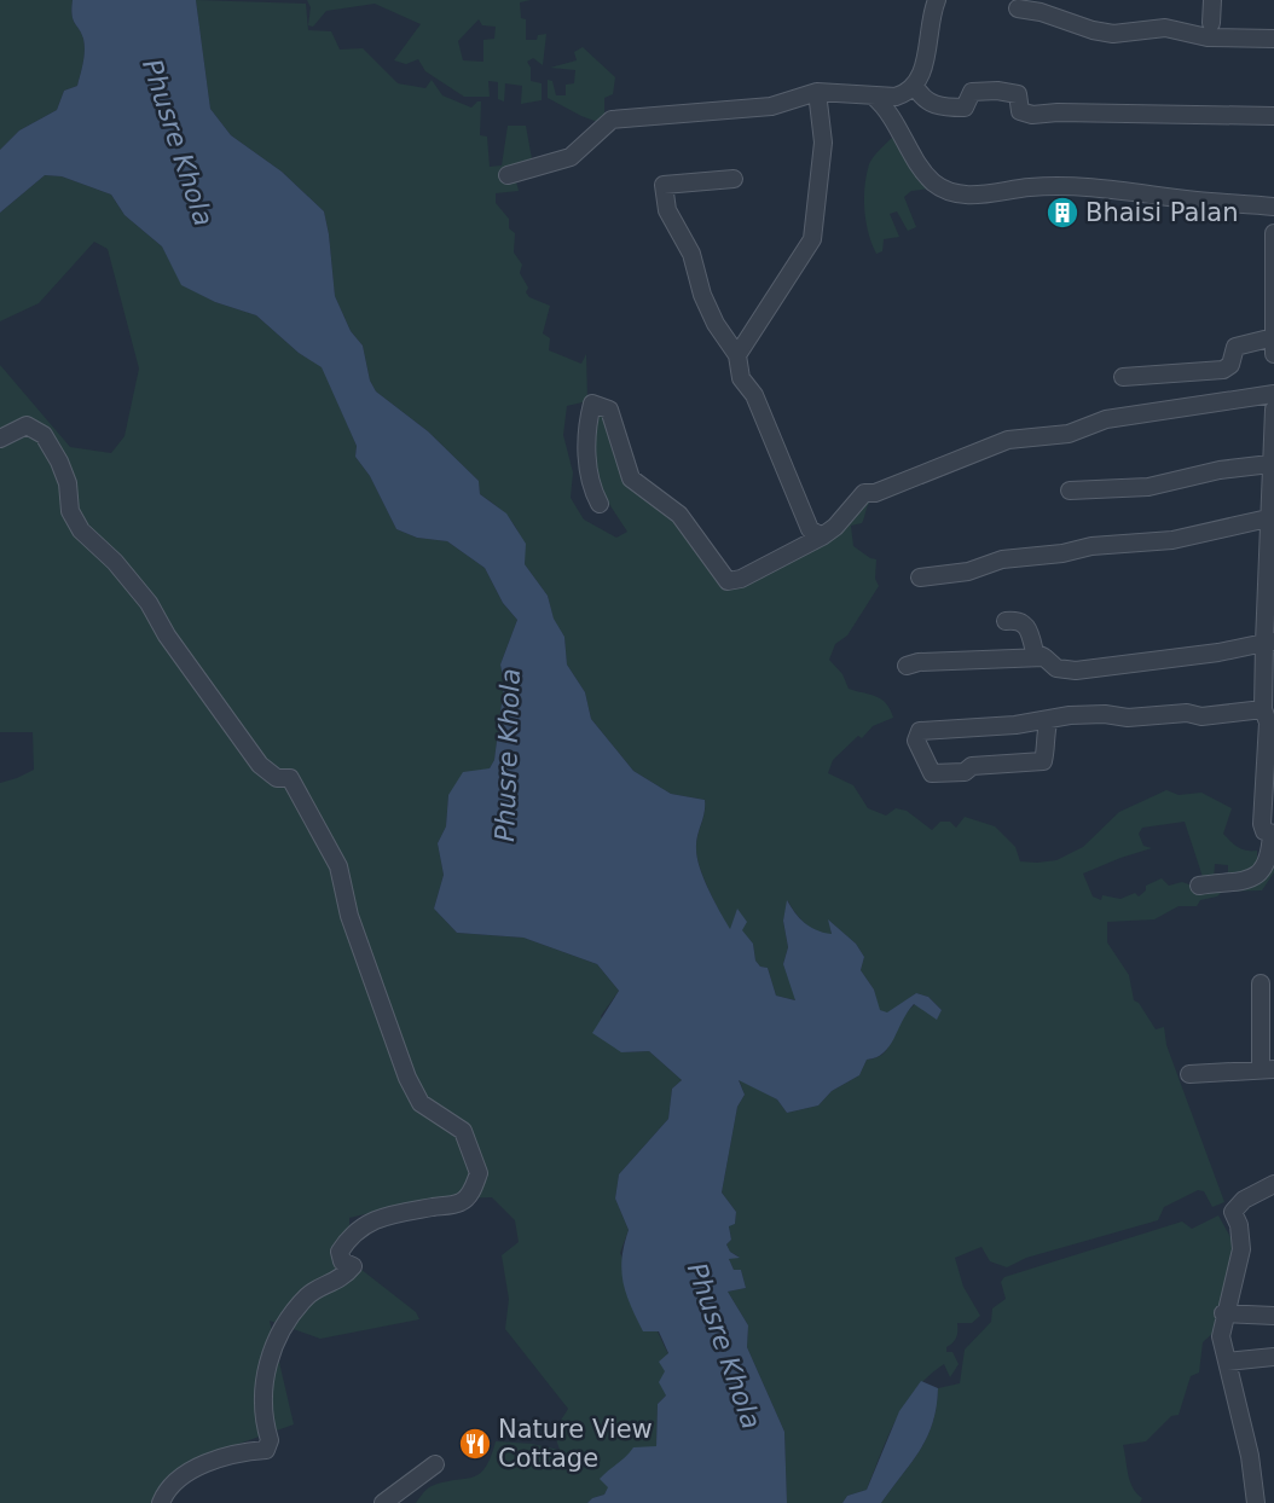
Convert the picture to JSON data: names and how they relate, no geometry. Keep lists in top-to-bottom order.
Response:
{
  "water": ["Phusre Khola"],
  "places": {
    "building": ["Bhaisi Palan"],
    "restaurant": ["Nature View Cottage"]
  }
}
